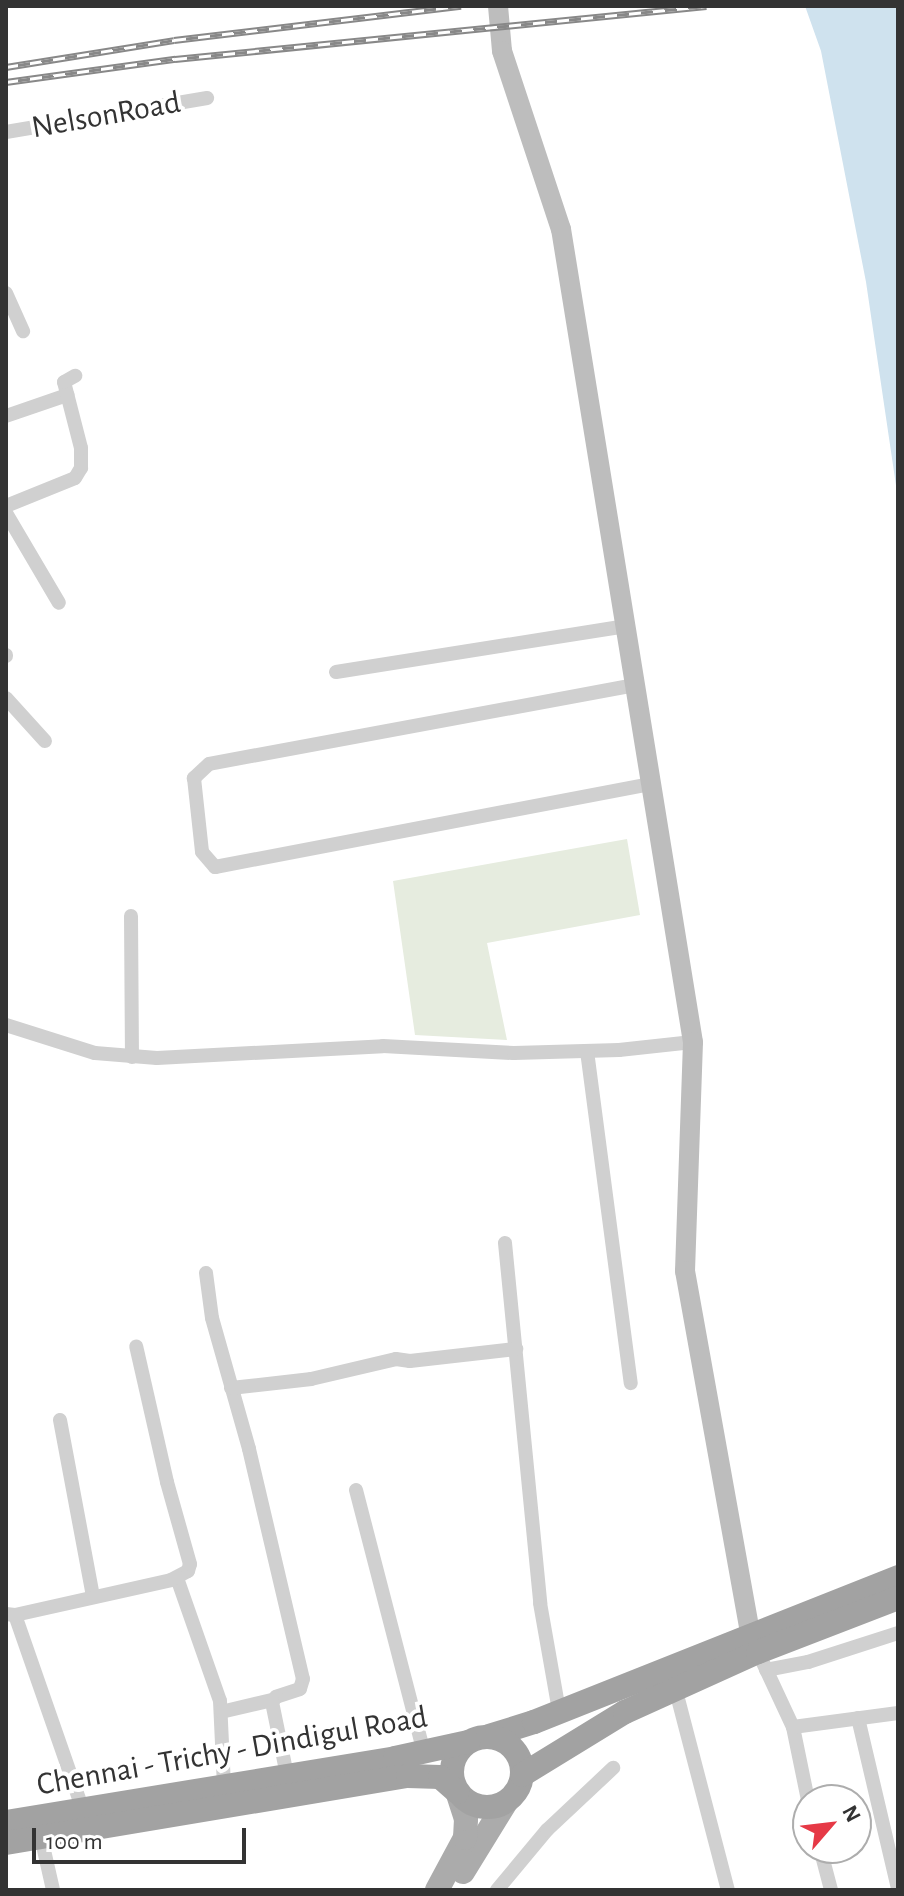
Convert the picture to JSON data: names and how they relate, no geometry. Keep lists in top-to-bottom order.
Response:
{
  "streets": {
    "highway": ["Chennai - Trichy - Dindigul Road"],
    "street": ["NelsonRoad"]
  },
  "scale_bar": "100 m",
  "north": "top right"
}
